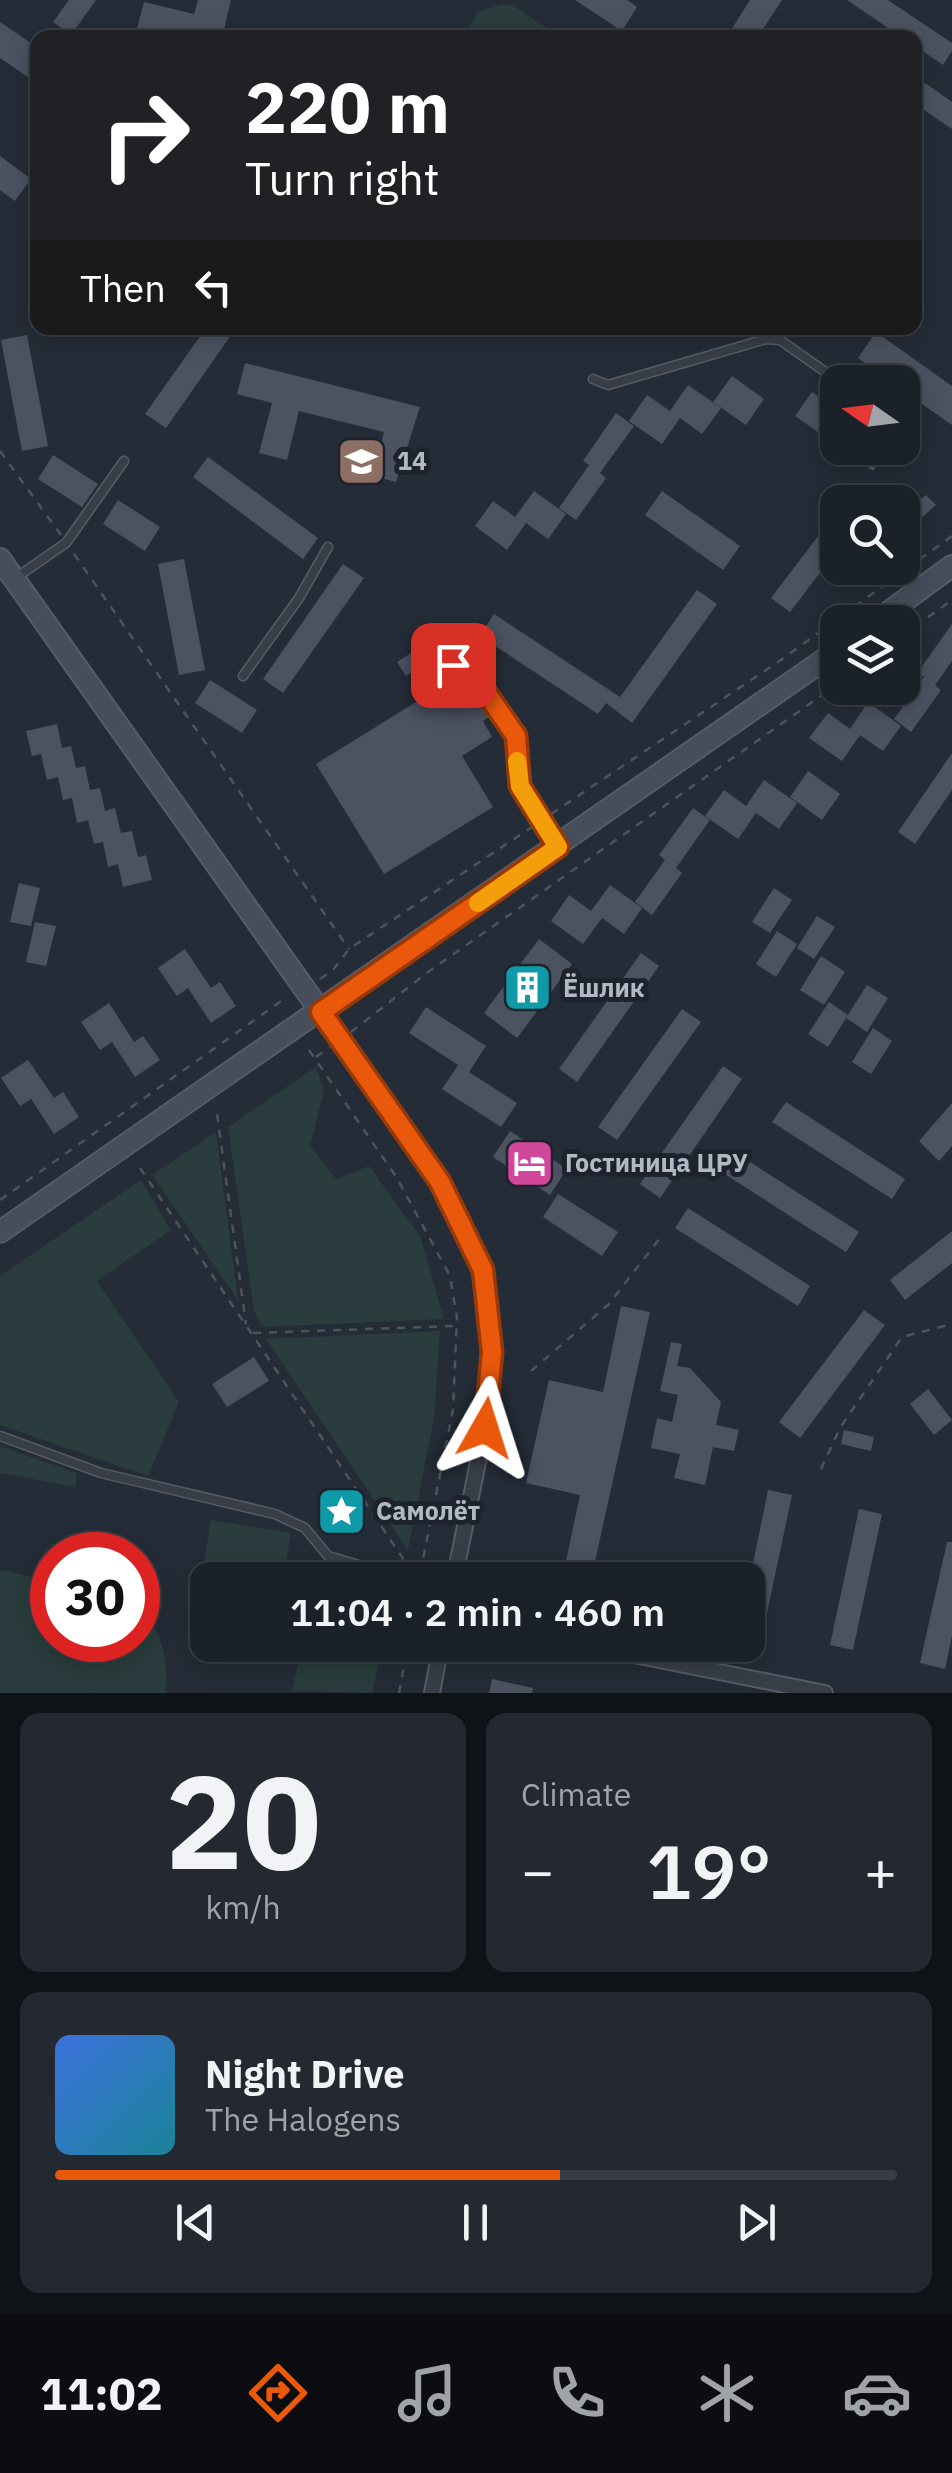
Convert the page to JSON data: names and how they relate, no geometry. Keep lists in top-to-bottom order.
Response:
{
  "places": {
    "school or university": ["14"],
    "building": ["Ёшлик"],
    "hotel": ["Гостиница ЦРУ"],
    "place": ["Самолёт"]
  },
  "north": "left",
  "page": {
    "turn": ["220 m", "Turn right"],
    "then": "Then",
    "limit": "30",
    "trip": "11:04 · 2 min · 460 m",
    "tile": [
      ["20", "km/h"],
      "Climate"
    ],
    "heat": ["−", "19°", "+"],
    "song": ["Night Drive", "The Halogens"],
    "tabs": "11:02"
  }
}
